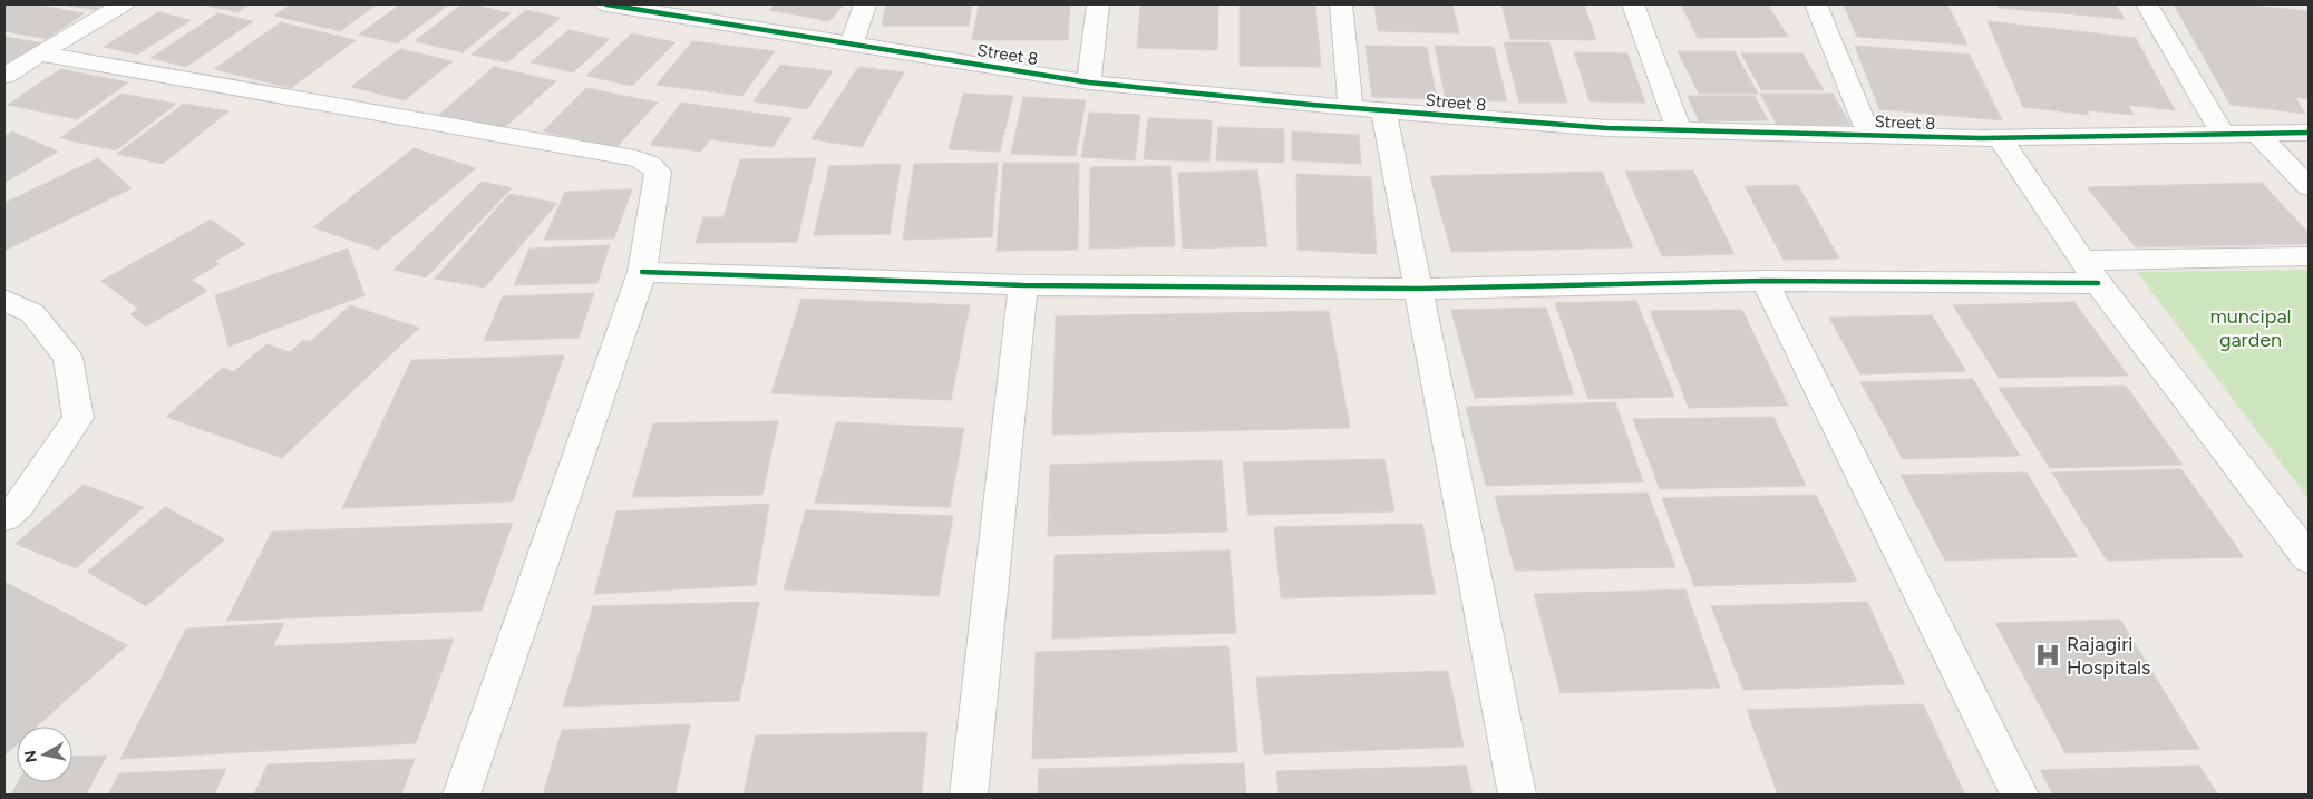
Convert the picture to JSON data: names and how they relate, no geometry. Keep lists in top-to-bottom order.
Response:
{
  "streets": {
    "street": ["Street 8"]
  },
  "parks": ["muncipal garden"],
  "places": {
    "hospital": ["Rajagiri Hospitals"]
  },
  "north": "left"
}
